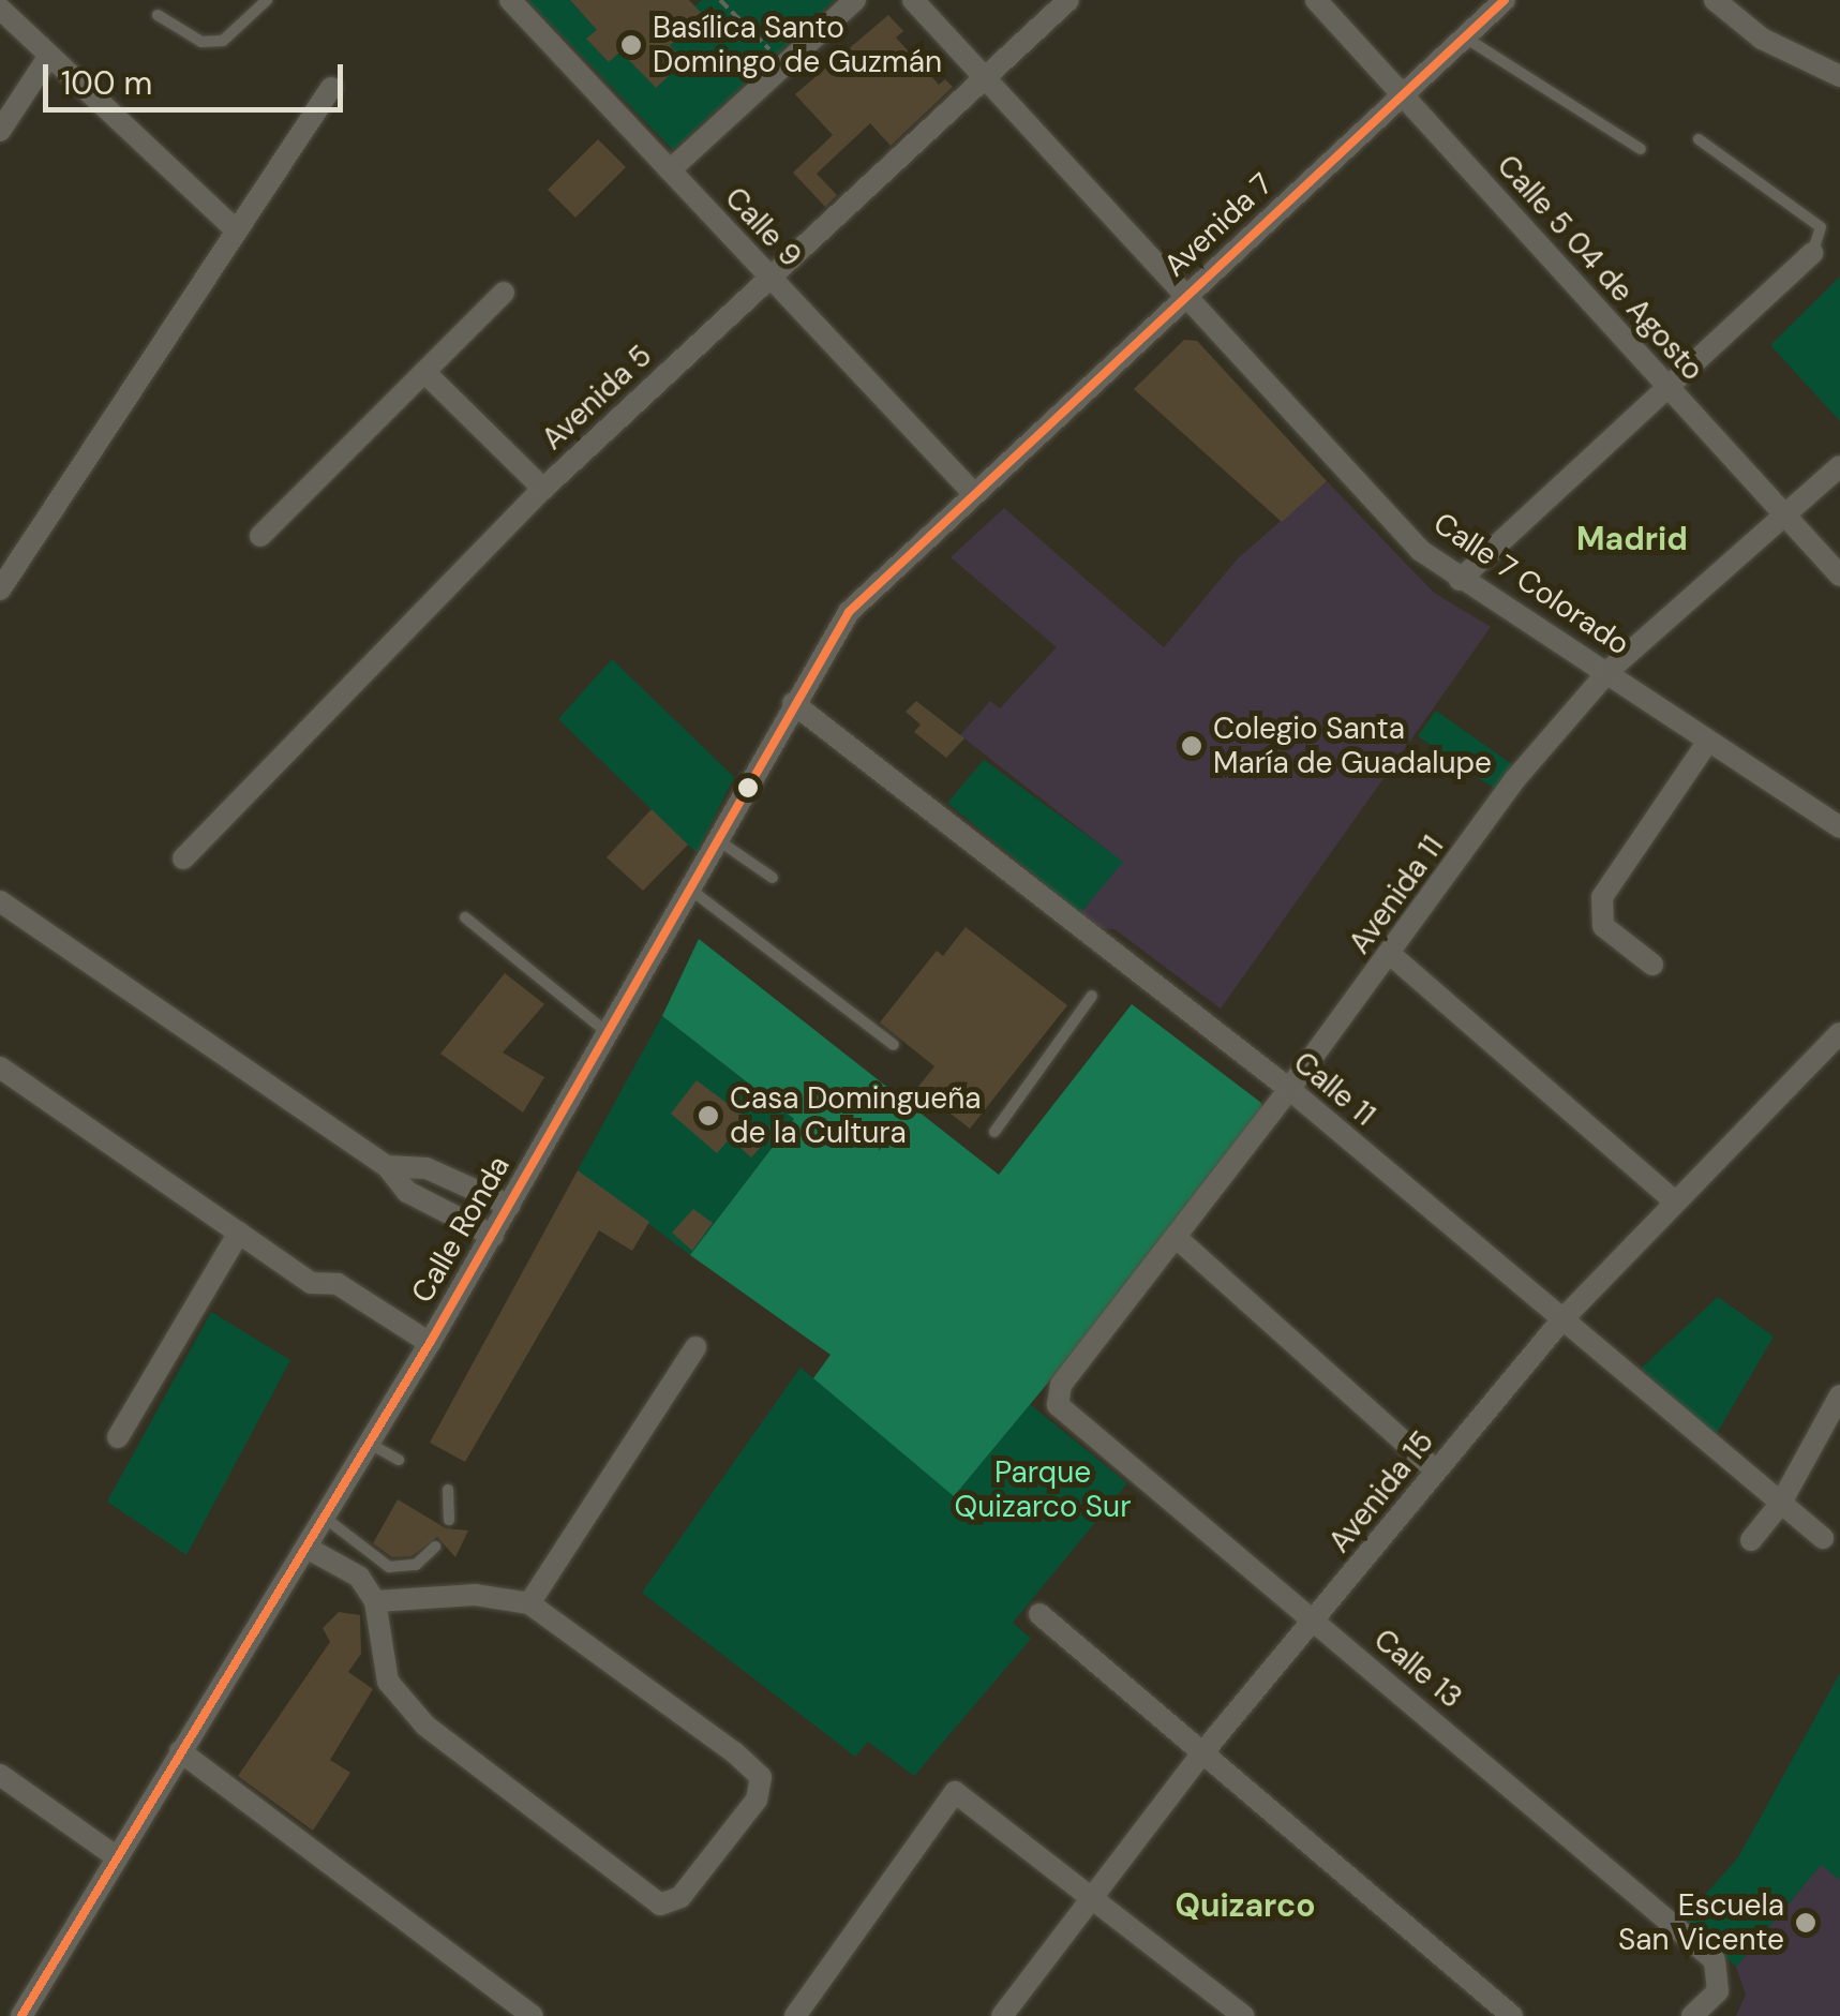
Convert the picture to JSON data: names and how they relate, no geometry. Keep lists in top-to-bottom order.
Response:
{
  "streets": {
    "street": [
      "Avenida 7",
      "Calle 9",
      "Calle 5 04 de Agosto",
      "Avenida 5",
      "Calle 7 Colorado",
      "Avenida 11",
      "Calle 11",
      "Calle Ronda",
      "Avenida 15",
      "Calle 13"
    ]
  },
  "crossings": [
    ["Avenida 7", "Calle 9"],
    ["Avenida 7", "Calle 5 04 de Agosto"],
    ["Avenida 7", "Calle 7 Colorado"],
    ["Avenida 7", "Calle Ronda"],
    ["Calle 9", "Avenida 5"],
    ["Calle 9", "Calle Ronda"],
    ["Calle 5 04 de Agosto", "Avenida 11"],
    ["Avenida 5", "Calle 7 Colorado"],
    ["Calle 7 Colorado", "Avenida 11"],
    ["Avenida 11", "Calle 11"],
    ["Avenida 11", "Calle 13"],
    ["Calle 11", "Calle Ronda"],
    ["Calle 11", "Avenida 15"],
    ["Avenida 15", "Calle 13"]
  ],
  "districts": ["Madrid", "Quizarco"],
  "parks": ["Parque Quizarco Sur"],
  "places": [
    "Basílica Santo Domingo de Guzmán",
    "Colegio Santa María de Guadalupe",
    "Casa Domingueña de la Cultura",
    "Escuela San Vicente"
  ],
  "scale_bar": "100 m"
}
